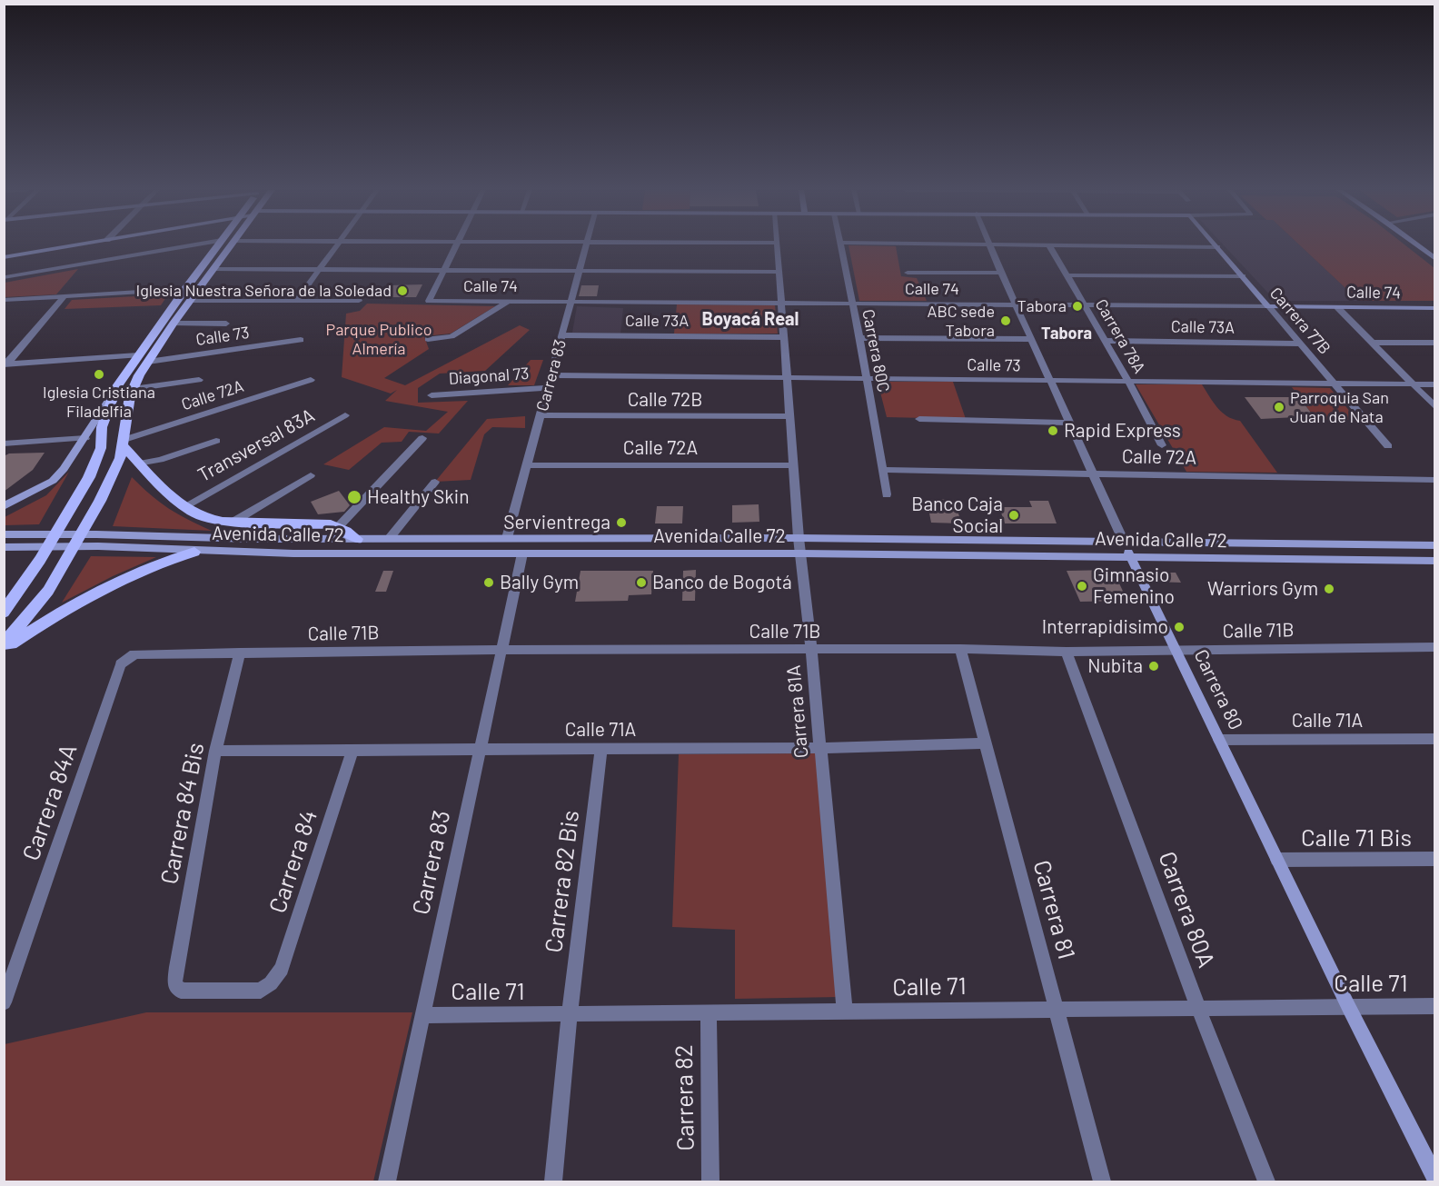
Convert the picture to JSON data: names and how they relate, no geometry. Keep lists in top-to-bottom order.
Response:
{
  "streets": {
    "street": [
      "Calle 74",
      "Calle 73A",
      "Carrera 77B",
      "Calle 73",
      "Carrera 78A",
      "Carrera 80C",
      "Carrera 83",
      "Diagonal 73",
      "Calle 72A",
      "Calle 72B",
      "Transversal 83A",
      "Avenida Calle 72",
      "Calle 71B",
      "Carrera 80",
      "Carrera 81A",
      "Calle 71A",
      "Carrera 84A",
      "Carrera 84 Bis",
      "Calle 71 Bis",
      "Carrera 84",
      "Carrera 82 Bis",
      "Carrera 81",
      "Carrera 80A",
      "Calle 71",
      "Carrera 82"
    ]
  },
  "crossings": [
    ["Calle 74", "Carrera 77B"],
    ["Calle 74", "Carrera 78A"],
    ["Calle 74", "Carrera 80C"],
    ["Calle 74", "Carrera 83"],
    ["Calle 74", "Carrera 80"],
    ["Calle 74", "Carrera 81A"],
    ["Calle 73A", "Carrera 77B"],
    ["Calle 73A", "Carrera 78A"],
    ["Calle 73A", "Carrera 83"],
    ["Calle 73A", "Carrera 81A"],
    ["Carrera 77B", "Calle 73"],
    ["Calle 73", "Carrera 78A"],
    ["Calle 73", "Carrera 80C"],
    ["Calle 73", "Carrera 83"],
    ["Calle 73", "Carrera 80"],
    ["Calle 73", "Carrera 81A"],
    ["Carrera 80C", "Calle 72A"],
    ["Carrera 83", "Diagonal 73"],
    ["Carrera 83", "Calle 72A"],
    ["Carrera 83", "Calle 72B"],
    ["Carrera 83", "Avenida Calle 72"],
    ["Carrera 83", "Calle 71B"],
    ["Carrera 83", "Calle 71A"],
    ["Carrera 83", "Calle 71"],
    ["Calle 72A", "Carrera 80"],
    ["Calle 72A", "Carrera 81A"],
    ["Calle 72B", "Carrera 81A"],
    ["Avenida Calle 72", "Carrera 80"],
    ["Avenida Calle 72", "Carrera 81A"],
    ["Calle 71B", "Carrera 80"],
    ["Calle 71B", "Carrera 81A"],
    ["Calle 71B", "Carrera 84A"],
    ["Calle 71B", "Carrera 84 Bis"],
    ["Calle 71B", "Carrera 81"],
    ["Calle 71B", "Carrera 80A"],
    ["Carrera 80", "Calle 71A"],
    ["Carrera 80", "Calle 71 Bis"],
    ["Carrera 80", "Calle 71"],
    ["Carrera 81A", "Calle 71A"],
    ["Carrera 81A", "Calle 71"],
    ["Calle 71A", "Carrera 84 Bis"],
    ["Calle 71A", "Carrera 84"],
    ["Calle 71A", "Carrera 82 Bis"],
    ["Calle 71A", "Carrera 81"],
    ["Carrera 84 Bis", "Carrera 84"],
    ["Carrera 82 Bis", "Calle 71"],
    ["Carrera 81", "Calle 71"],
    ["Carrera 80A", "Calle 71"],
    ["Calle 71", "Carrera 82"]
  ],
  "districts": ["Boyacá Real", "Tabora"],
  "parks": ["Parque Publico Almería"],
  "places": [
    "Iglesia Nuestra Señora de la Soledad",
    "Tabora",
    "ABC sede Tabora",
    "Iglesia Cristiana Filadelfia",
    "Parroquia San Juan de Nata",
    "Rapid Express",
    "Healthy Skin",
    "Banco Caja Social",
    "Servientrega",
    "Bally Gym",
    "Banco de Bogotá",
    "Gimnasio Femenino",
    "Warriors Gym",
    "Interrapidisimo",
    "Nubita"
  ]
}
